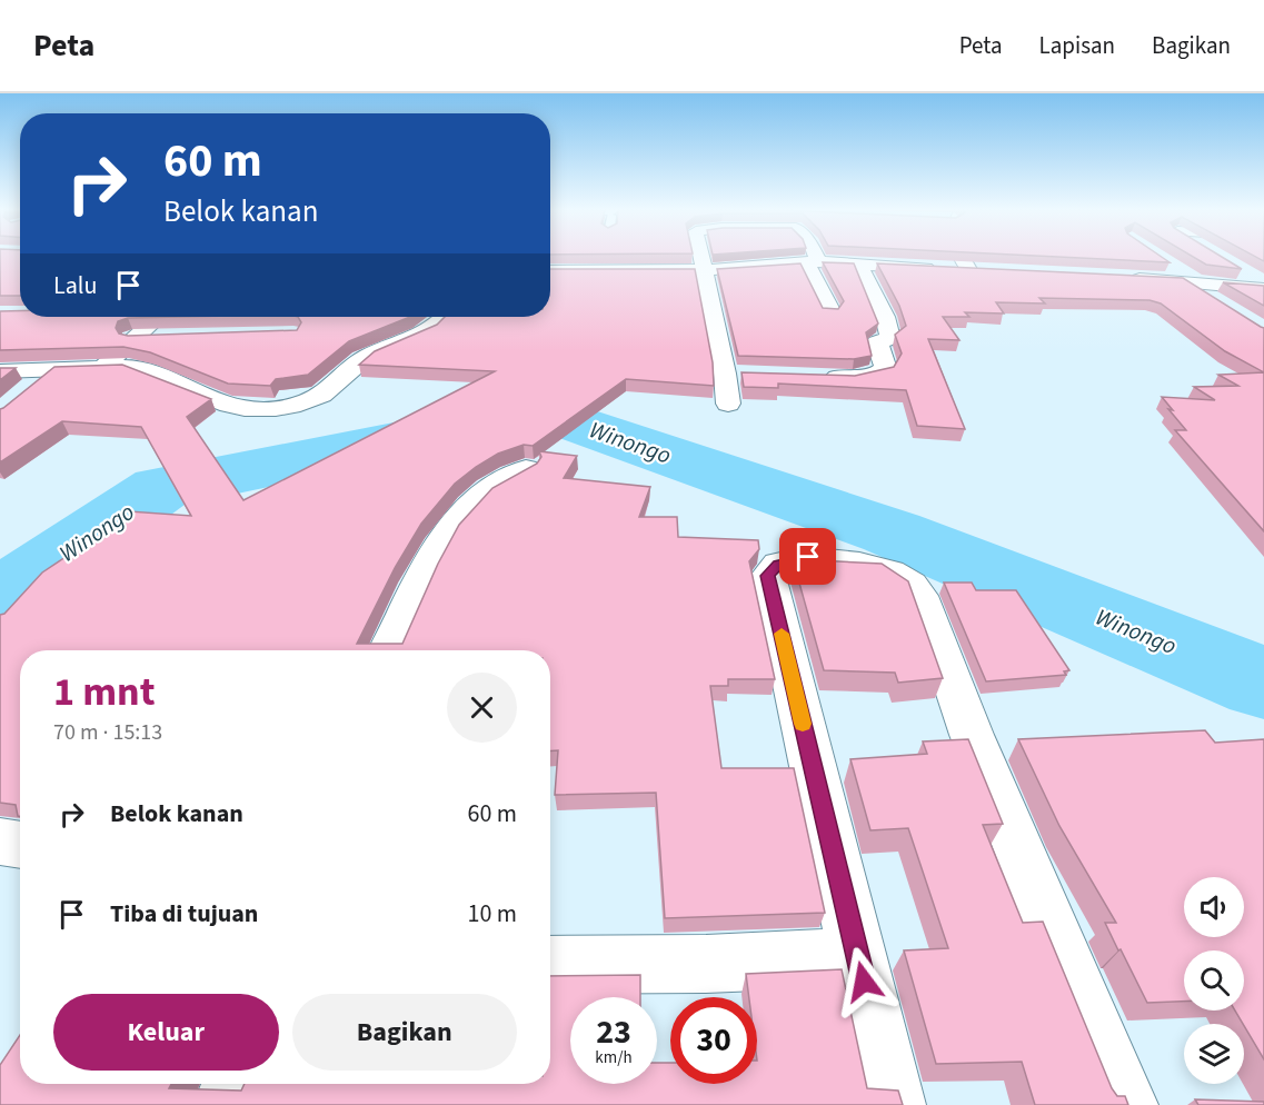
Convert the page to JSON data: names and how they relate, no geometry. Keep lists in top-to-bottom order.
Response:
{
  "water": ["Winongo"],
  "page": {
    "header": "Peta",
    "nav": ["Peta", "Lapisan", "Bagikan"],
    "turn": ["60 m", "Belok kanan"],
    "then": "Lalu",
    "heading": ["1 mnt", "70 m · 15:13"],
    "list": [
      {
        "name": "Belok kanan",
        "value": "60 m"
      },
      {
        "name": "Tiba di tujuan",
        "value": "10 m"
      }
    ],
    "buttons": ["Keluar", "Bagikan"],
    "speed": "23 km/h",
    "limit": "30"
  }
}
